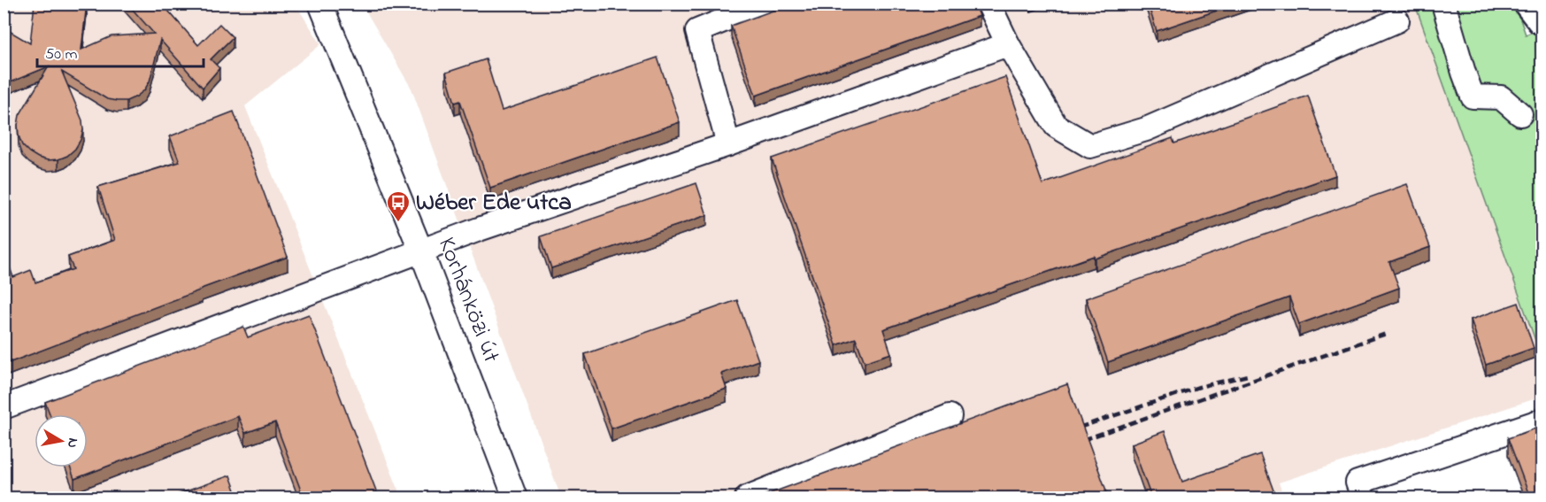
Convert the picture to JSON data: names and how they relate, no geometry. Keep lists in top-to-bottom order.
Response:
{
  "streets": {
    "street": ["Korhánközi út"]
  },
  "places": {
    "bus stop": ["Wéber Ede utca"]
  },
  "scale_bar": "50 m",
  "north": "right"
}
